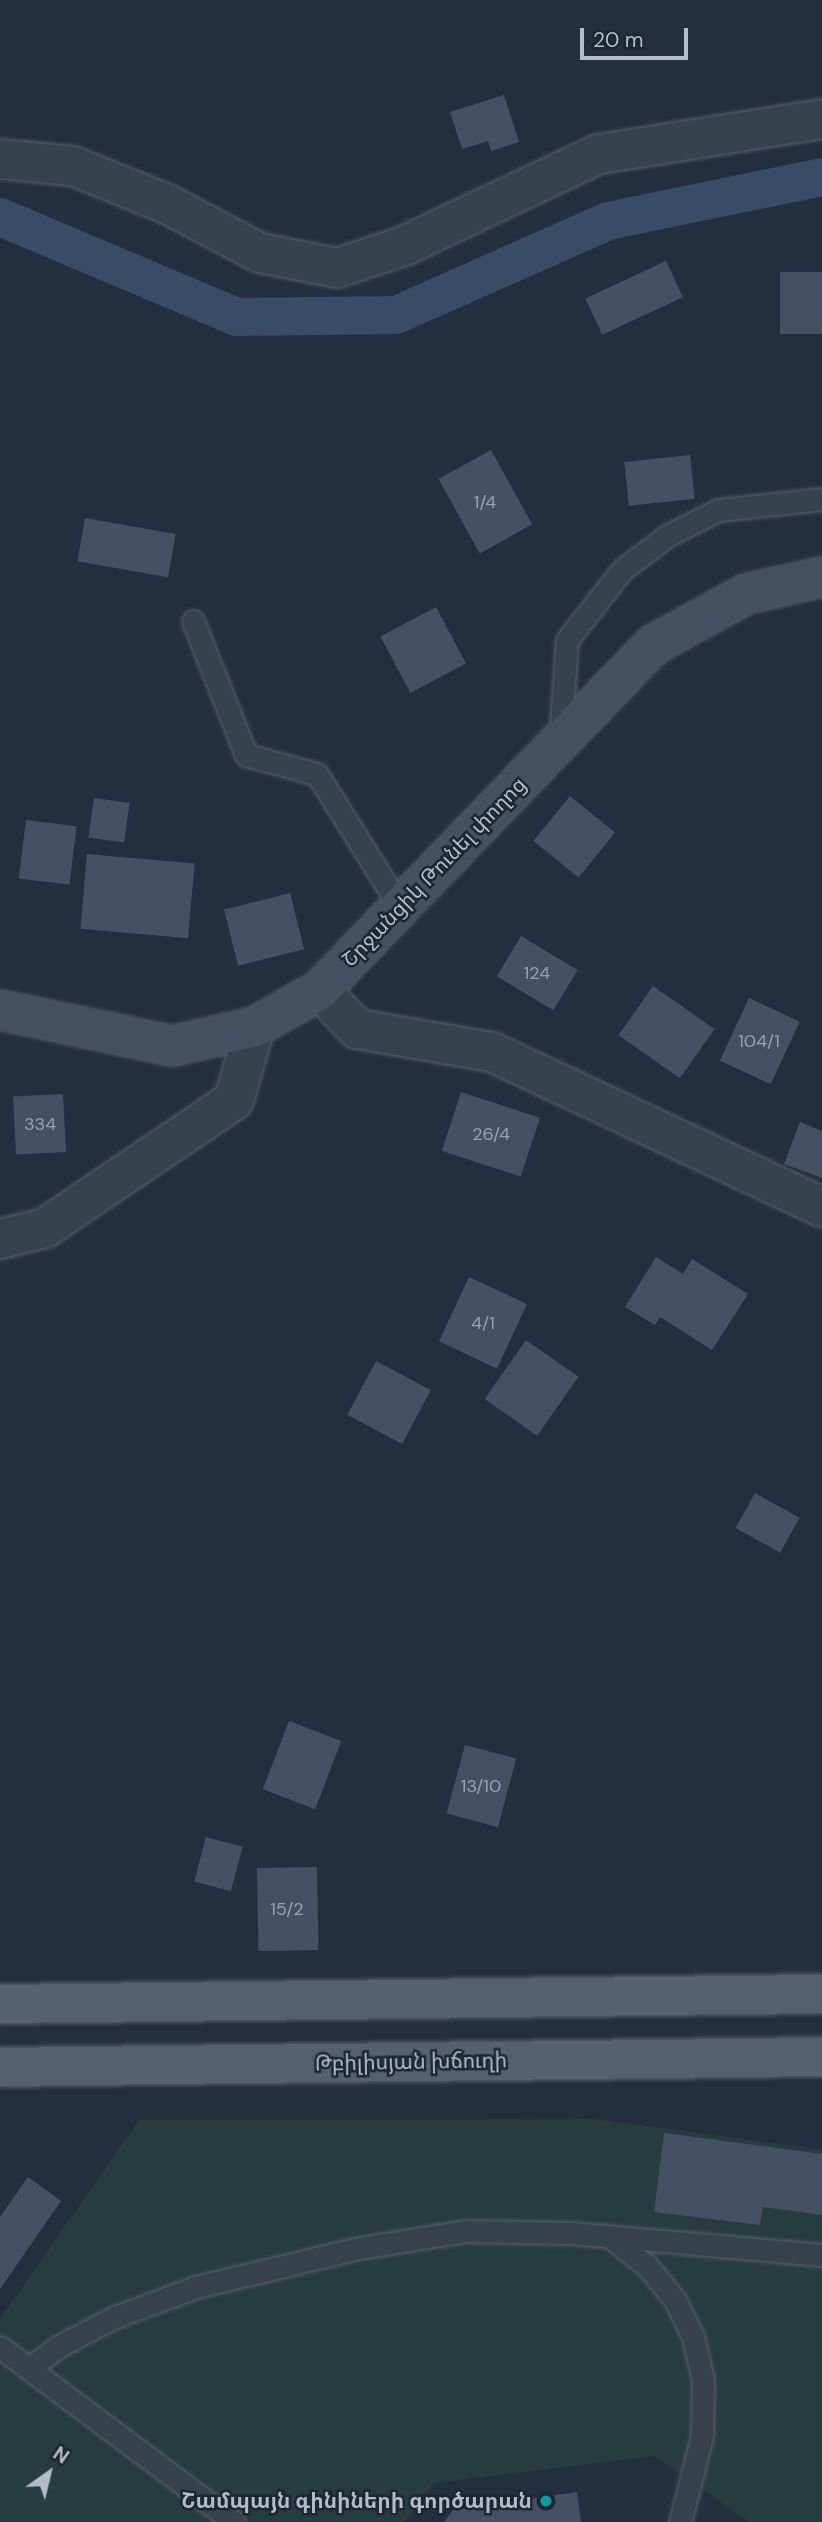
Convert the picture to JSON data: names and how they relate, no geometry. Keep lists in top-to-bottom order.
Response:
{
  "streets": {
    "main road": ["Թբիլիսյան խճուղի"],
    "street": ["Շրջանցիկ Թունել փողոց"]
  },
  "places": ["Շամպայն գինիների գործարան"],
  "house_numbers": [
    "1/4",
    "124",
    "104/1",
    "334",
    "26/4",
    "4/1",
    "13/10",
    "15/2"
  ],
  "scale_bar": "20 m",
  "north": "top right"
}
